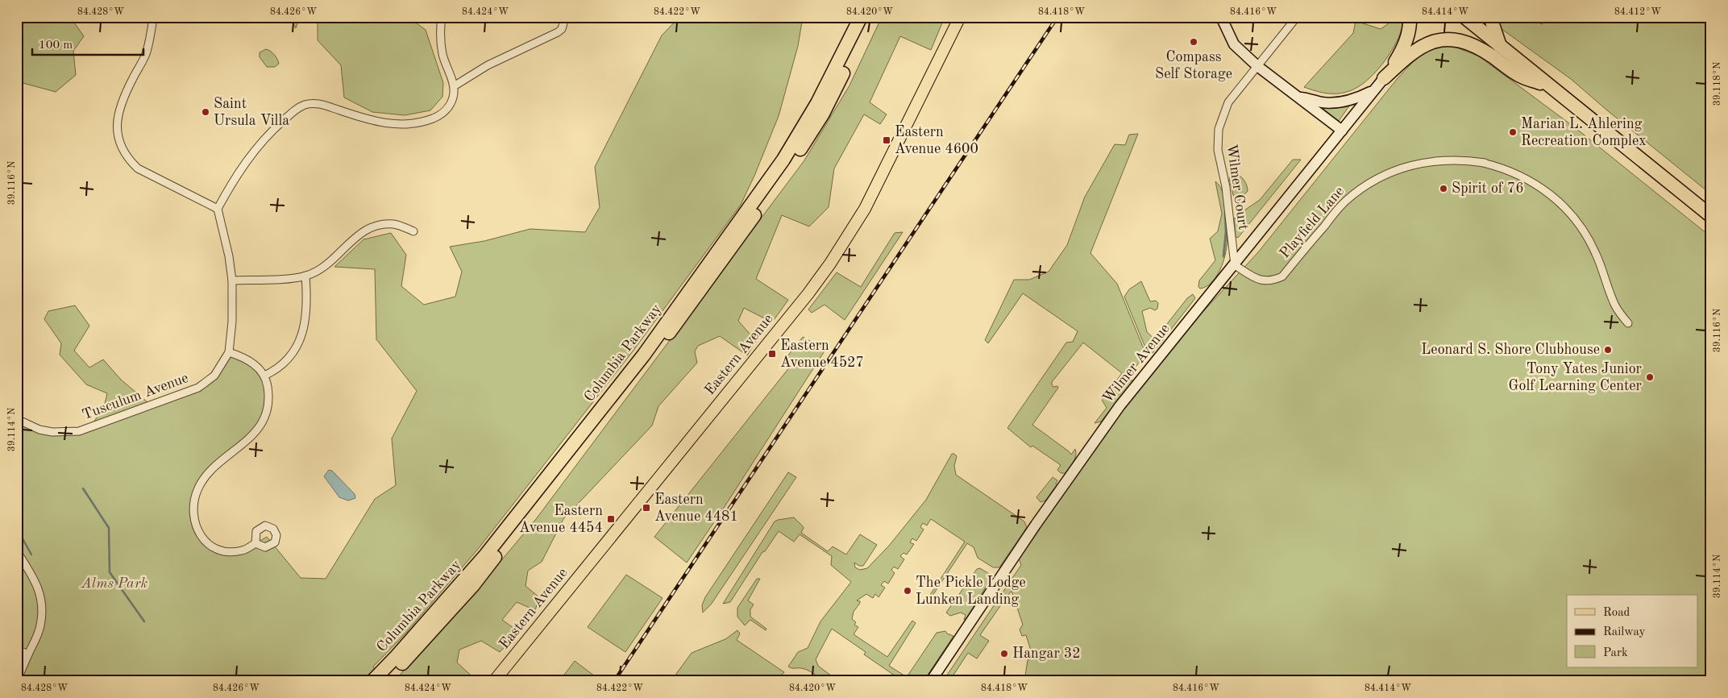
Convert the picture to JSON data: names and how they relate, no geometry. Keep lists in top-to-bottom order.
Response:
{
  "streets": {
    "highway": ["Columbia Parkway"],
    "main road": ["Eastern Avenue"],
    "street": [
      "Wilmer Court",
      "Playfield Lane",
      "Wilmer Avenue",
      "Tusculum Avenue"
    ]
  },
  "crossings": [
    ["Wilmer Court", "Playfield Lane"],
    ["Wilmer Court", "Wilmer Avenue"],
    ["Playfield Lane", "Wilmer Avenue"]
  ],
  "parks": ["Alms Park"],
  "places": {
    "other": [
      "Compass Self Storage",
      "Saint Ursula Villa",
      "Marian L. Ahlering Recreation Complex",
      "Spirit of 76",
      "Leonard S. Shore Clubhouse",
      "Tony Yates Junior Golf Learning Center",
      "The Pickle Lodge Lunken Landing",
      "Hangar 32"
    ],
    "transit": [
      "Eastern Avenue 4600",
      "Eastern Avenue 4527",
      "Eastern Avenue 4481",
      "Eastern Avenue 4454"
    ]
  },
  "legend": ["Road", "Railway", "Park"],
  "scale_bar": "100 m",
  "coordinates": [
    "84.428°W",
    "84.426°W",
    "84.424°W",
    "84.422°W",
    "84.420°W",
    "84.418°W",
    "84.416°W",
    "84.414°W",
    "84.412°W",
    "39.118°N",
    "39.116°N",
    "39.114°N"
  ]
}
